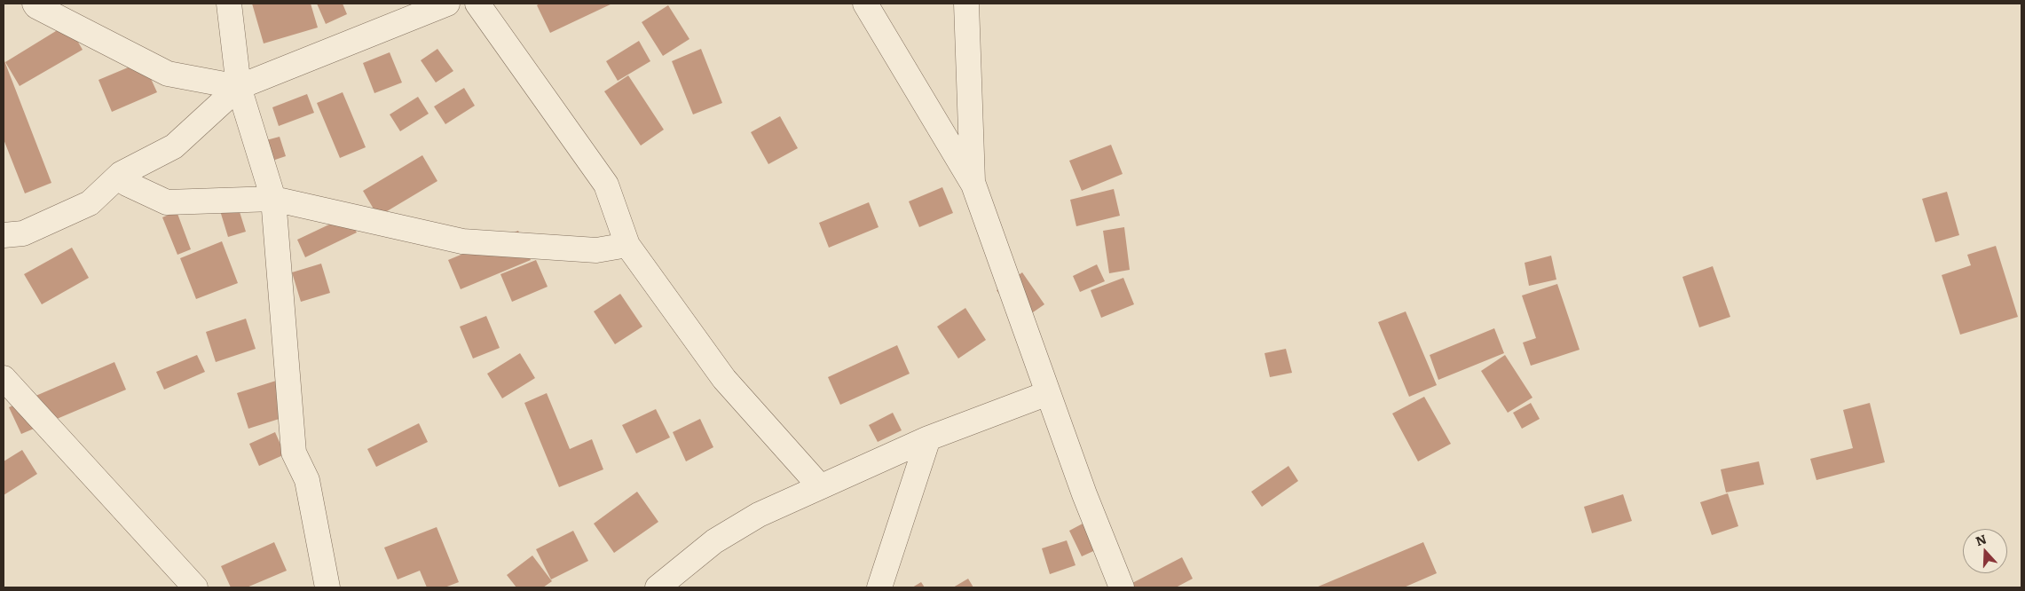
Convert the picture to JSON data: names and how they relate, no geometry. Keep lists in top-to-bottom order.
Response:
{
  "north": "top"
}
